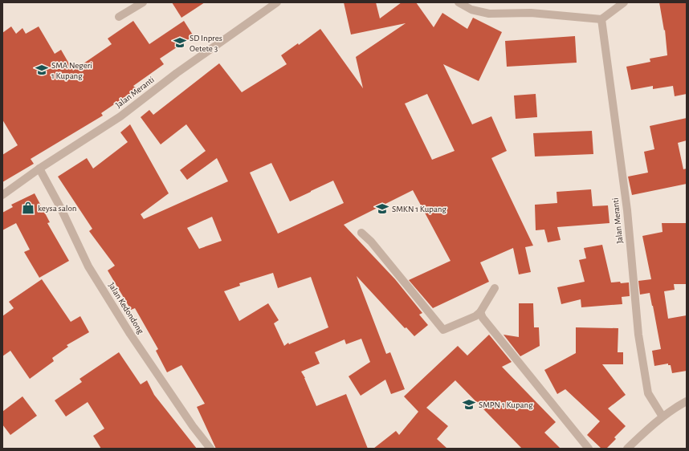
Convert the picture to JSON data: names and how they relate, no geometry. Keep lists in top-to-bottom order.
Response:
{
  "streets": {
    "street": ["Jalan Meranti", "Jalan Kedondong"]
  },
  "crossings": [
    ["Jalan Meranti", "Jalan Kedondong"]
  ],
  "places": {
    "school or university": [
      "SD Inpres Oetete 3",
      "SMA Negeri 1 Kupang",
      "SMKN 1 Kupang",
      "SMPN 1 Kupang"
    ],
    "shop": ["keysa salon"]
  }
}
